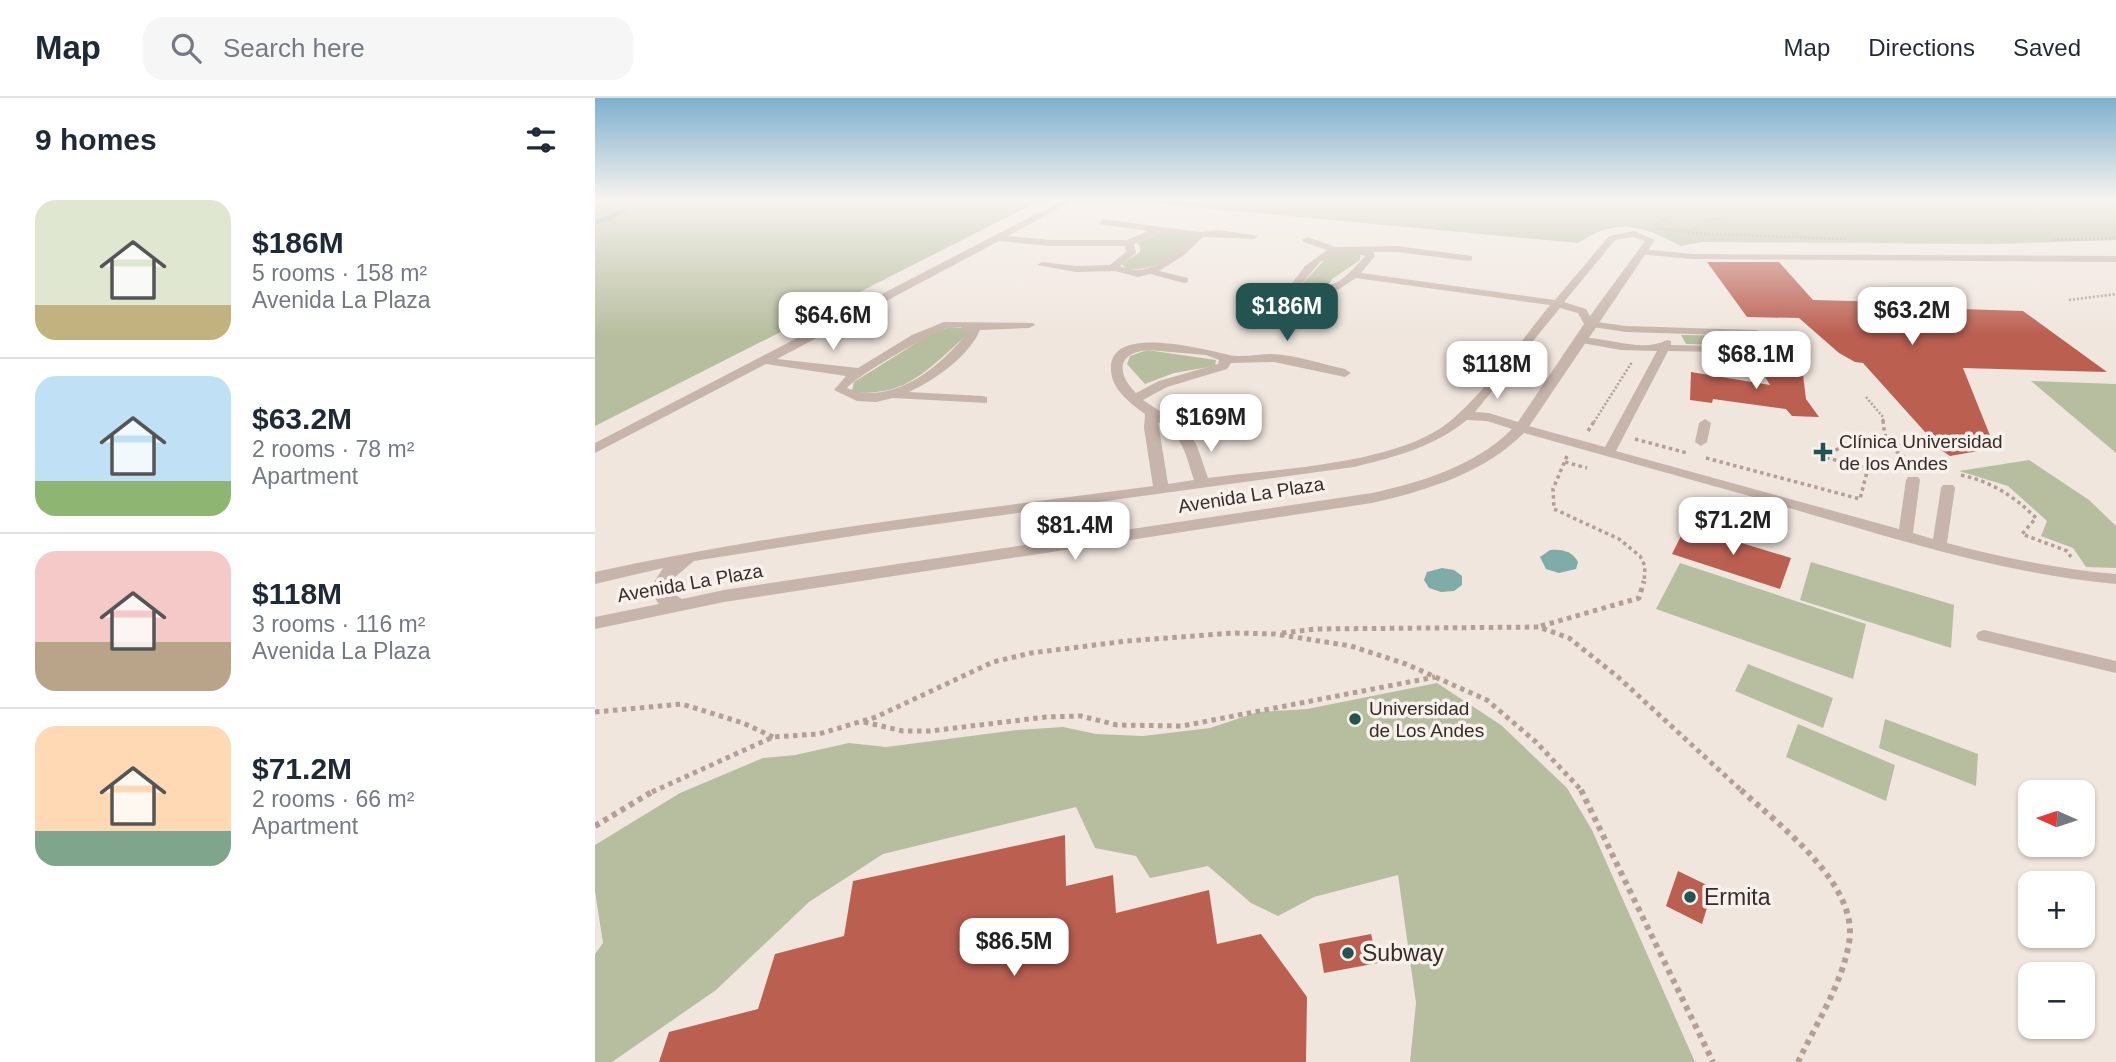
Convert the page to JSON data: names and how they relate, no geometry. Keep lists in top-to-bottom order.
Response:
{
  "streets": {
    "street": ["Avenida La Plaza"]
  },
  "places": {
    "health": ["Clínica Universidad de los Andes"],
    "other": ["Universidad de Los Andes", "Ermita", "Subway"]
  },
  "north": "left",
  "page": {
    "header": "Map",
    "search": "Search here",
    "nav": ["Map", "Directions", "Saved"],
    "heading": "9 homes",
    "list": [
      {
        "name": "$186M",
        "note": "5 rooms · 158 m² · Avenida La Plaza"
      },
      {
        "name": "$63.2M",
        "note": "2 rooms · 78 m² · Apartment"
      },
      {
        "name": "$118M",
        "note": "3 rooms · 116 m² · Avenida La Plaza"
      },
      {
        "name": "$71.2M",
        "note": "2 rooms · 66 m² · Apartment"
      }
    ],
    "price": [
      "$186M",
      "$63.2M",
      "$64.6M",
      "$68.1M",
      "$118M",
      "$169M",
      "$71.2M",
      "$81.4M",
      "$86.5M"
    ],
    "map_buttons": ["+", "−"]
  }
}
